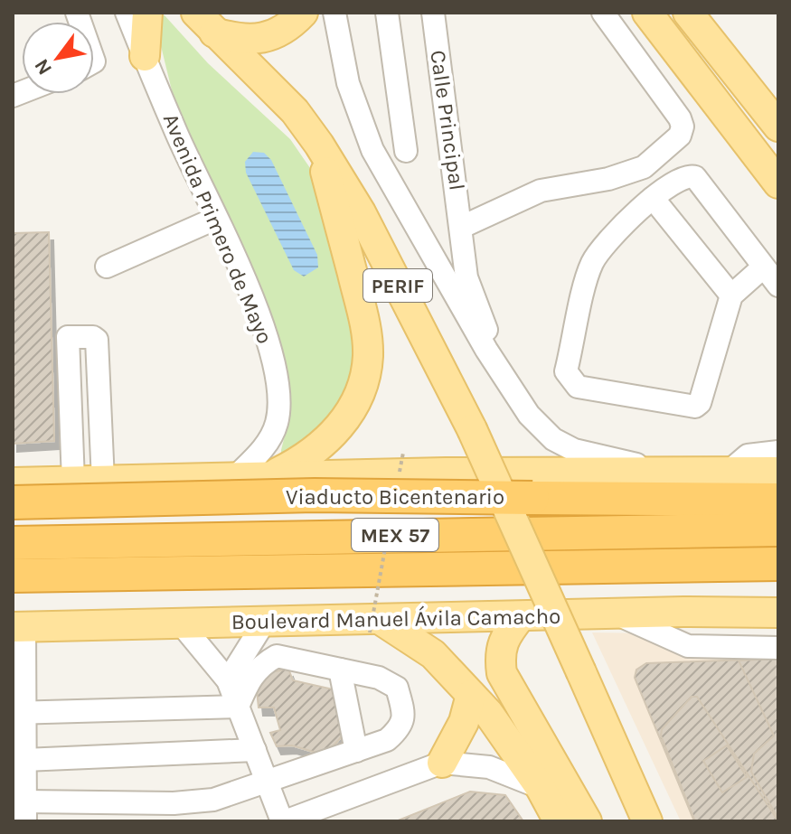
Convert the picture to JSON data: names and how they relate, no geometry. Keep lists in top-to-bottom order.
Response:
{
  "streets": {
    "highway": ["Viaducto Bicentenario", "MEX 57"],
    "main road": ["PERIF", "Boulevard Manuel Ávila Camacho"],
    "street": ["Calle Principal", "Avenida Primero de Mayo"]
  },
  "north": "bottom left"
}
